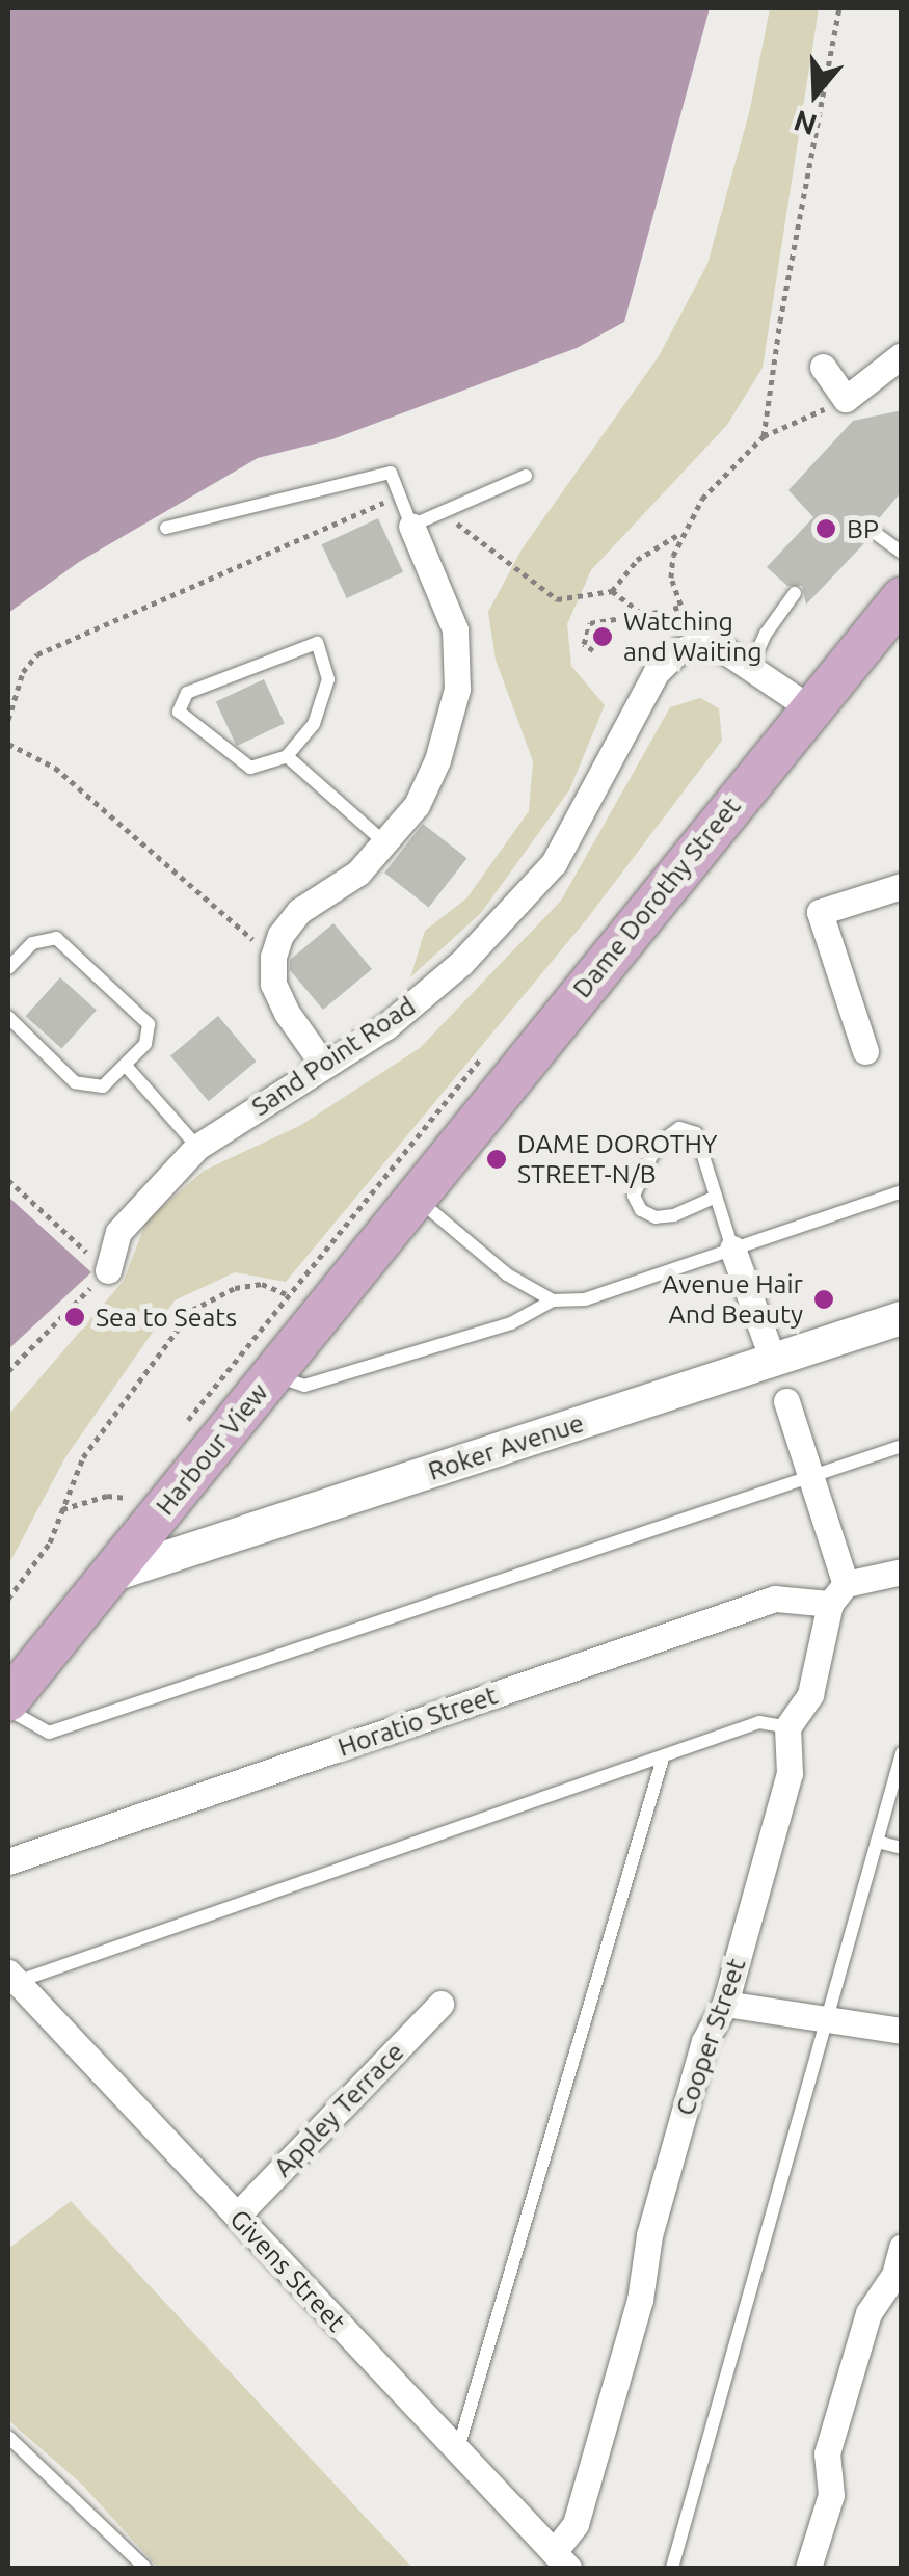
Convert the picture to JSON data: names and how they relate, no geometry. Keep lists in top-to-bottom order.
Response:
{
  "streets": {
    "main road": ["Dame Dorothy Street", "Harbour View"],
    "street": [
      "Sand Point Road",
      "Roker Avenue",
      "Horatio Street",
      "Cooper Street",
      "Appley Terrace",
      "Givens Street"
    ]
  },
  "crossings": [
    ["Dame Dorothy Street", "Harbour View"],
    ["Roker Avenue", "Harbour View"],
    ["Horatio Street", "Cooper Street"],
    ["Cooper Street", "Givens Street"],
    ["Appley Terrace", "Givens Street"]
  ],
  "places": [
    "BP",
    "Watching and Waiting",
    "DAME DOROTHY STREET-N/B",
    "Avenue Hair And Beauty",
    "Sea to Seats"
  ],
  "north": "bottom"
}
